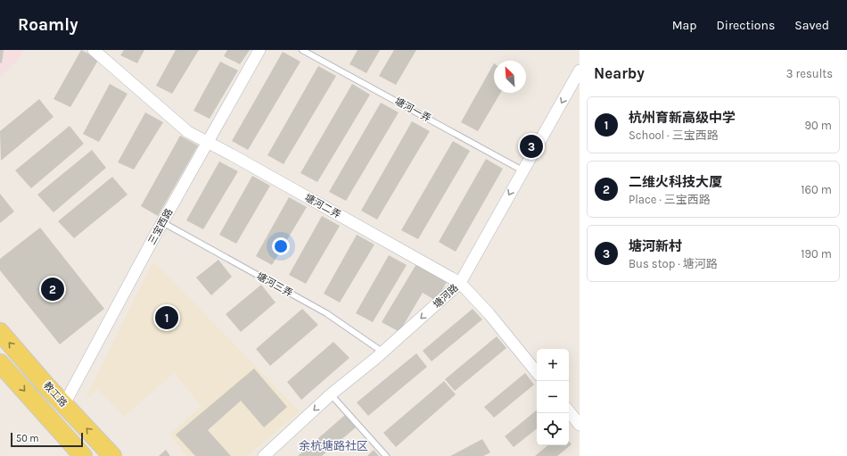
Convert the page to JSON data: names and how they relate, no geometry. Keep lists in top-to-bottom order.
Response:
{
  "streets": {
    "main road": ["教工路"],
    "street": ["塘河二弄", "三宝西路", "塘河路"],
    "lane": ["塘河一弄", "塘河三弄"]
  },
  "crossings": [
    ["塘河一弄", "塘河路"],
    ["塘河二弄", "三宝西路"],
    ["塘河二弄", "塘河路"],
    ["三宝西路", "塘河三弄"],
    ["三宝西路", "教工路"],
    ["塘河三弄", "塘河路"]
  ],
  "one_way": ["塘河路"],
  "districts": ["余杭塘路社区"],
  "scale_bar": "50 m",
  "north": "top left",
  "page": {
    "header": "Roamly",
    "nav": ["Map", "Directions", "Saved"],
    "heading": ["Nearby", "3 results"],
    "list": [
      {
        "mark": "1",
        "name": "杭州育新高级中学",
        "note": "School · 三宝西路",
        "value": "90 m"
      },
      {
        "mark": "2",
        "name": "二维火科技大厦",
        "note": "Place · 三宝西路",
        "value": "160 m"
      },
      {
        "mark": "3",
        "name": "塘河新村",
        "note": "Bus stop · 塘河路",
        "value": "190 m"
      }
    ],
    "pins": ["3", "2", "1"],
    "map_buttons": ["+", "−"],
    "scale": "50 m"
  }
}
